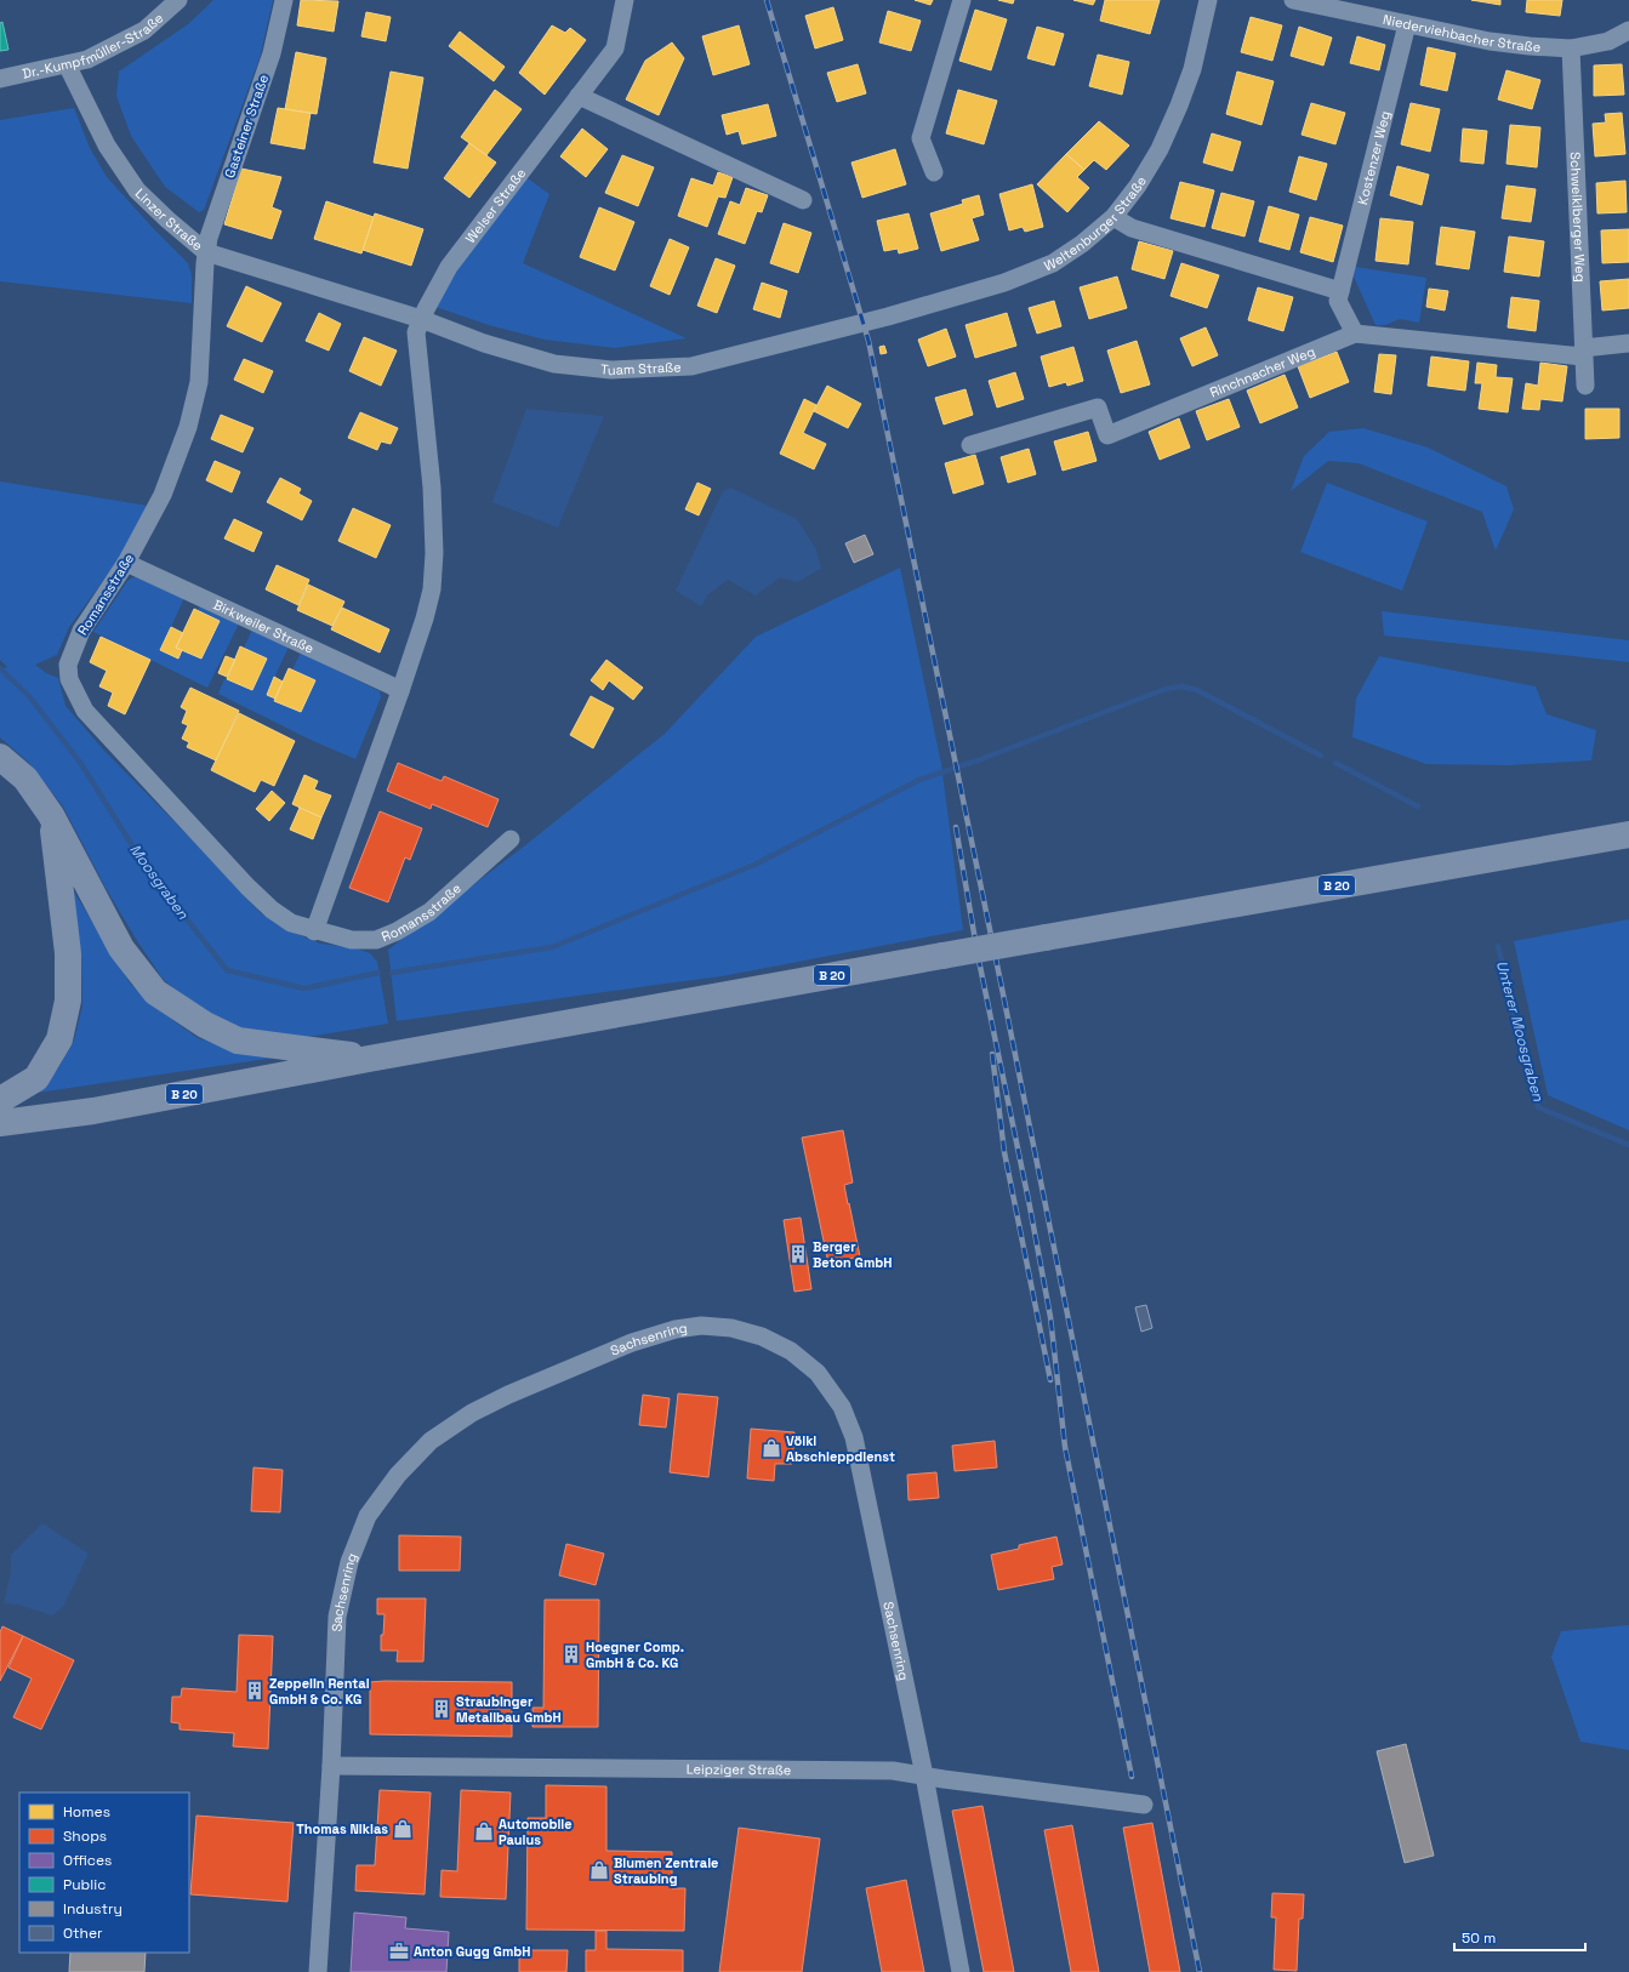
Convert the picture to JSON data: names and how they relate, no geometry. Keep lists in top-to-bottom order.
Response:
{
  "streets": {
    "highway": ["B 20"],
    "street": [
      "Niederviehbacher Straße",
      "Dr.-Kumpfmüller-Straße",
      "Gasteiner Straße",
      "Kostenzer Weg",
      "Welser Straße",
      "Schweiklberger Weg",
      "Linzer Straße",
      "Weltenburger Straße",
      "Tuam Straße",
      "Rinchnacher Weg",
      "Romansstraße",
      "Birkweiler Straße",
      "Sachsenring",
      "Leipziger Straße"
    ]
  },
  "crossings": [
    ["Niederviehbacher Straße", "Kostenzer Weg"],
    ["Niederviehbacher Straße", "Schweiklberger Weg"],
    ["Dr.-Kumpfmüller-Straße", "Linzer Straße"],
    ["Gasteiner Straße", "Linzer Straße"],
    ["Gasteiner Straße", "Romansstraße"],
    ["Kostenzer Weg", "Rinchnacher Weg"],
    ["Welser Straße", "Linzer Straße"],
    ["Welser Straße", "Tuam Straße"],
    ["Schweiklberger Weg", "Rinchnacher Weg"],
    ["Linzer Straße", "Tuam Straße"],
    ["Linzer Straße", "Romansstraße"],
    ["Weltenburger Straße", "Tuam Straße"],
    ["Romansstraße", "Birkweiler Straße"],
    ["Sachsenring", "Leipziger Straße"]
  ],
  "water": ["Moosgraben", "Unterer Moosgraben"],
  "places": {
    "building": [
      "Berger Beton GmbH",
      "Hoegner Comp. GmbH & Co. KG",
      "Zeppelin Rental GmbH & Co. KG",
      "Straubinger Metallbau GmbH"
    ],
    "shop": [
      "Völkl Abschleppdienst",
      "Thomas Niklas",
      "Automobile Paulus",
      "Blumen Zentrale Straubing"
    ],
    "office": ["Anton Gugg GmbH"]
  },
  "legend": [
    "Homes",
    "Shops",
    "Offices",
    "Public",
    "Industry",
    "Other"
  ],
  "scale_bar": "50 m"
}
